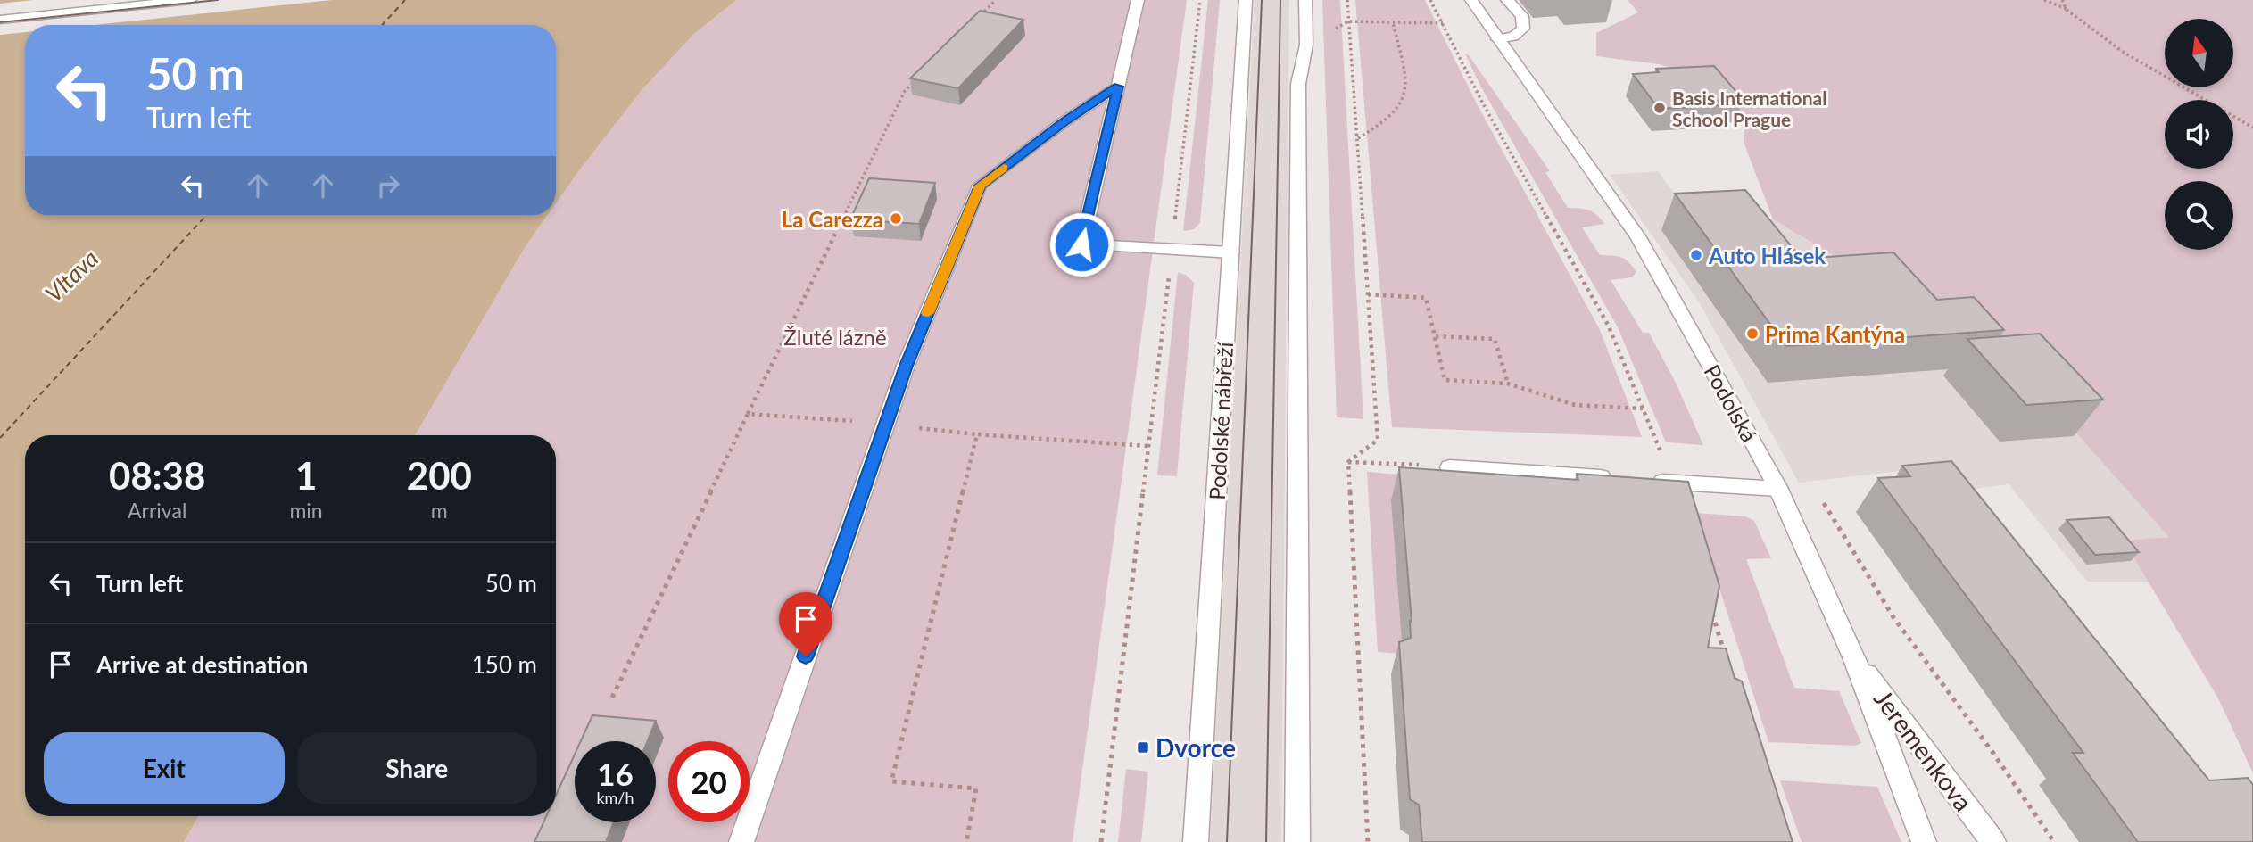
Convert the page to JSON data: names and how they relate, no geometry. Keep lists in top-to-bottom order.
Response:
{
  "streets": {
    "main road": ["Podolská", "Podolské nábřeží", "Jeremenkova"]
  },
  "crossings": [
    ["Podolská", "Jeremenkova"]
  ],
  "water": ["Vltava"],
  "parks": ["Žluté lázně"],
  "places": {
    "other": [
      "Basis International School Prague",
      "La Carezza",
      "Auto Hlásek",
      "Prima Kantýna"
    ],
    "transit": ["Dvorce"]
  },
  "north": "top",
  "page": {
    "turn": ["50 m", "Turn left"],
    "eta": [
      "08:38",
      "Arrival",
      "1",
      "min",
      "200",
      "m"
    ],
    "list": [
      {
        "name": "Turn left",
        "value": "50 m"
      },
      {
        "name": "Arrive at destination",
        "value": "150 m"
      }
    ],
    "buttons": ["Exit", "Share"],
    "speed": "16 km/h",
    "limit": "20"
  }
}
